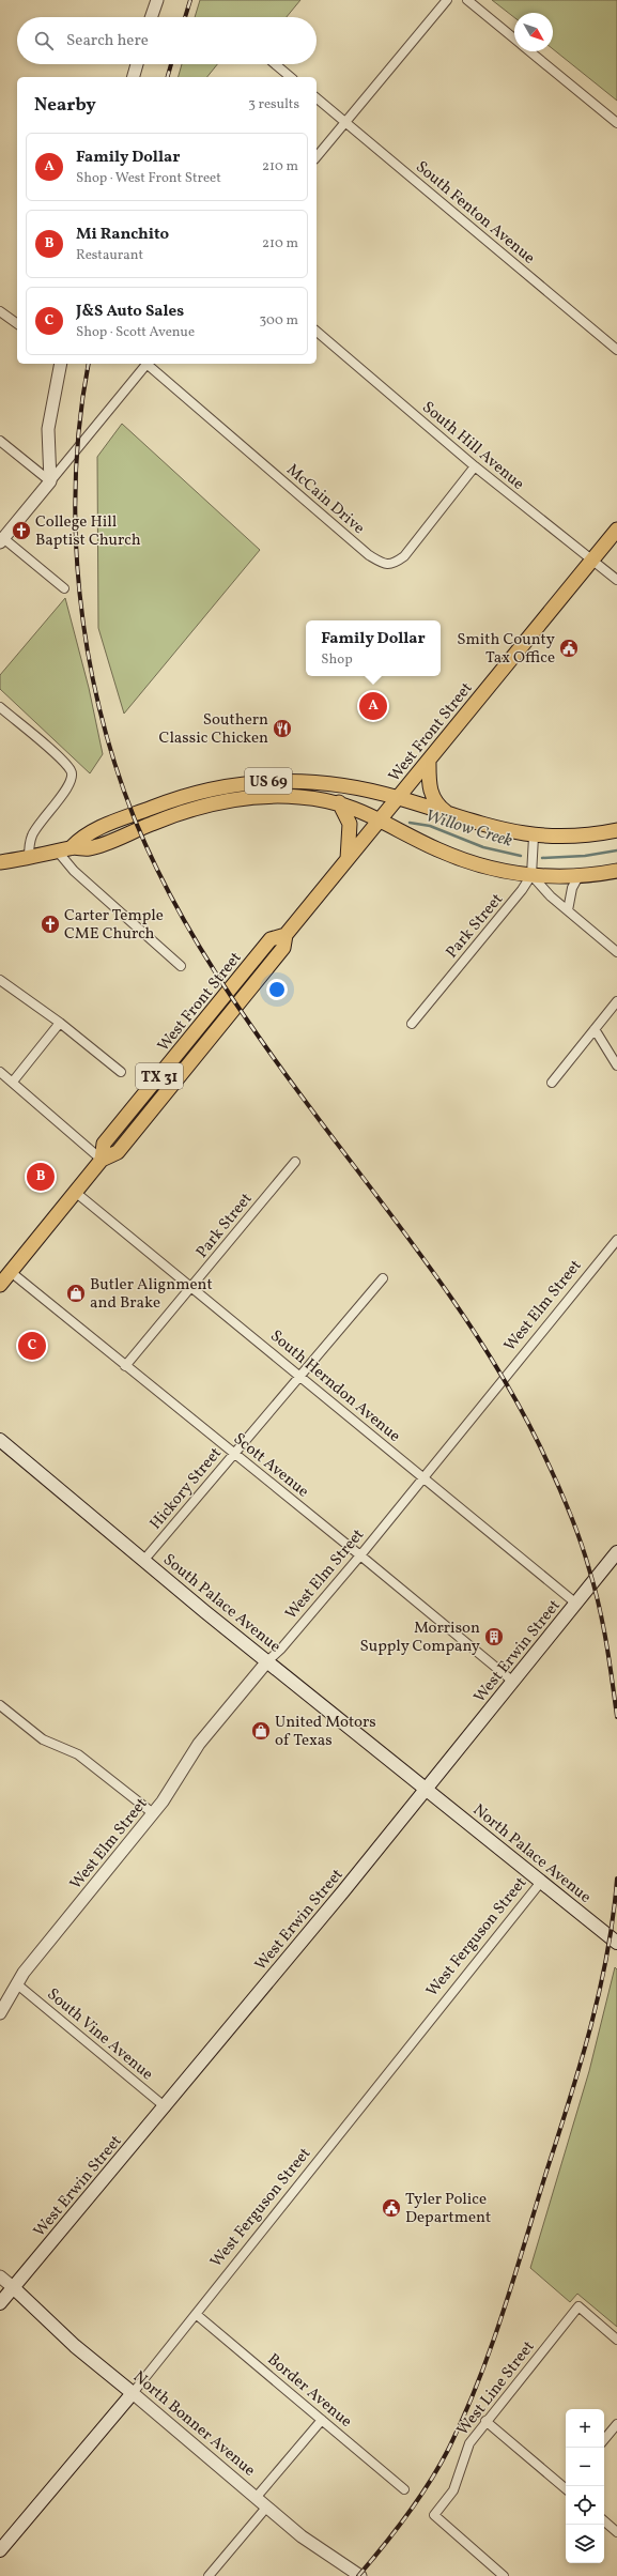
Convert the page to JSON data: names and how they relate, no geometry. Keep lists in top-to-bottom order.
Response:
{
  "streets": {
    "main road": [
      "West Front Street",
      "US 69",
      "TX 31",
      "South Palace Avenue",
      "West Erwin Street",
      "North Palace Avenue",
      "West Ferguson Street",
      "North Bonner Avenue"
    ],
    "street": [
      "South Fenton Avenue",
      "South Hill Avenue",
      "McCain Drive",
      "Park Street",
      "West Elm Street",
      "South Herndon Avenue",
      "Scott Avenue",
      "Hickory Street",
      "South Vine Avenue",
      "West Line Street",
      "Border Avenue"
    ]
  },
  "crossings": [
    ["South Hill Avenue", "McCain Drive"],
    ["South Hill Avenue", "West Front Street"],
    ["West Front Street", "US 69"],
    ["West Front Street", "South Herndon Avenue"],
    ["West Front Street", "Scott Avenue"],
    ["US 69", "Park Street"],
    ["Park Street", "South Herndon Avenue"],
    ["Park Street", "Scott Avenue"],
    ["West Elm Street", "South Herndon Avenue"],
    ["West Elm Street", "Scott Avenue"],
    ["West Elm Street", "South Palace Avenue"],
    ["West Elm Street", "South Vine Avenue"],
    ["South Herndon Avenue", "Hickory Street"],
    ["South Herndon Avenue", "West Erwin Street"],
    ["Scott Avenue", "Hickory Street"],
    ["Scott Avenue", "West Erwin Street"],
    ["Hickory Street", "South Palace Avenue"],
    ["South Palace Avenue", "West Erwin Street"],
    ["South Palace Avenue", "North Palace Avenue"],
    ["West Erwin Street", "North Palace Avenue"],
    ["West Erwin Street", "South Vine Avenue"],
    ["West Erwin Street", "North Bonner Avenue"],
    ["North Palace Avenue", "West Ferguson Street"],
    ["West Ferguson Street", "Border Avenue"],
    ["West Ferguson Street", "North Bonner Avenue"]
  ],
  "water": ["Willow Creek"],
  "places": {
    "church": ["College Hill Baptist Church", "Carter Temple CME Church"],
    "public building": ["Smith County Tax Office", "Tyler Police Department"],
    "restaurant": ["Southern Classic Chicken"],
    "shop": ["Butler Alignment and Brake", "United Motors of Texas"],
    "building": ["Morrison Supply Company"]
  },
  "north": "bottom right",
  "page": {
    "search": "Search here",
    "heading": ["Nearby", "3 results"],
    "list": [
      {
        "mark": "A",
        "name": "Family Dollar",
        "note": "Shop · West Front Street",
        "value": "210 m"
      },
      {
        "mark": "B",
        "name": "Mi Ranchito",
        "note": "Restaurant",
        "value": "210 m"
      },
      {
        "mark": "C",
        "name": "J&S Auto Sales",
        "note": "Shop · Scott Avenue",
        "value": "300 m"
      }
    ],
    "popup": ["Family Dollar", "Shop"],
    "pins": ["A", "B", "C"],
    "map_buttons": ["+", "−"]
  }
}
